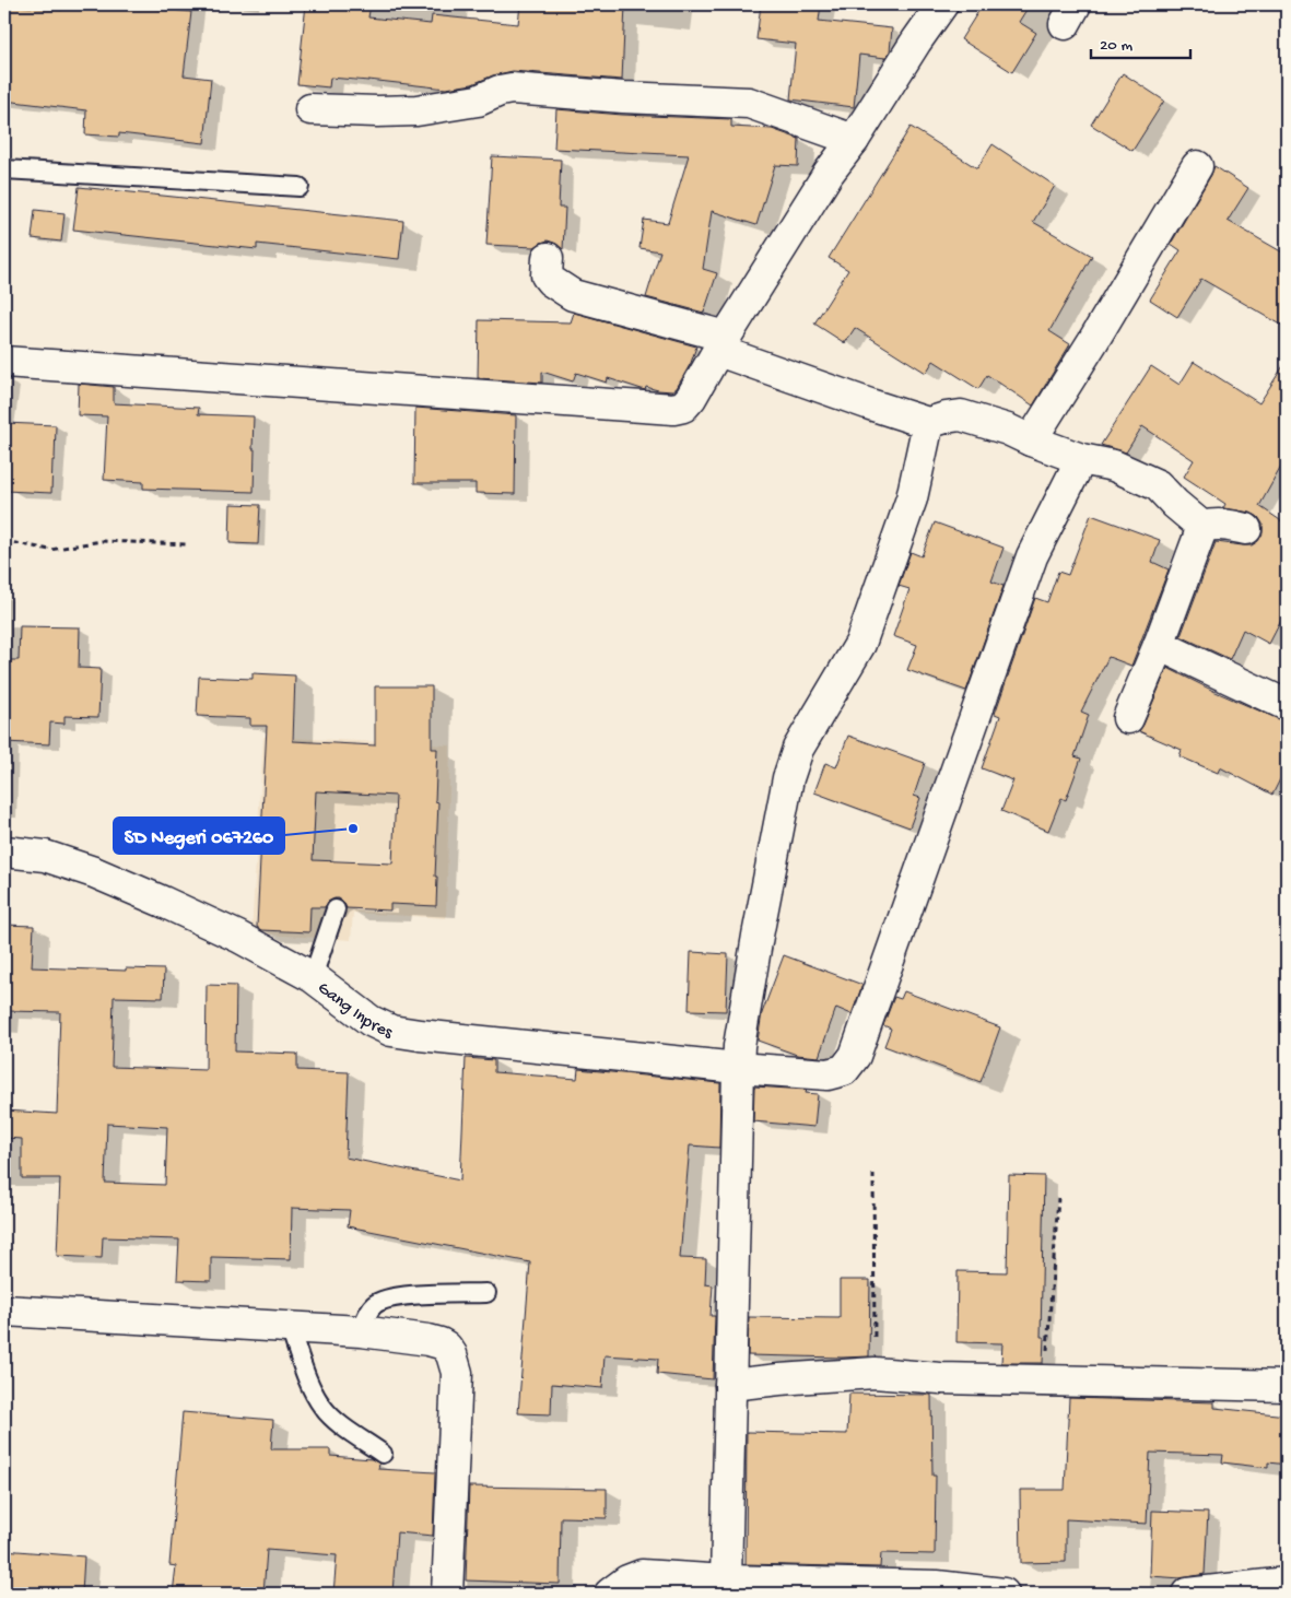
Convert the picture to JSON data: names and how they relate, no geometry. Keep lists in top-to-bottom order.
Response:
{
  "streets": {
    "street": ["Gang Inpres"]
  },
  "places": ["SD Negeri 067260"],
  "scale_bar": "20 m"
}
